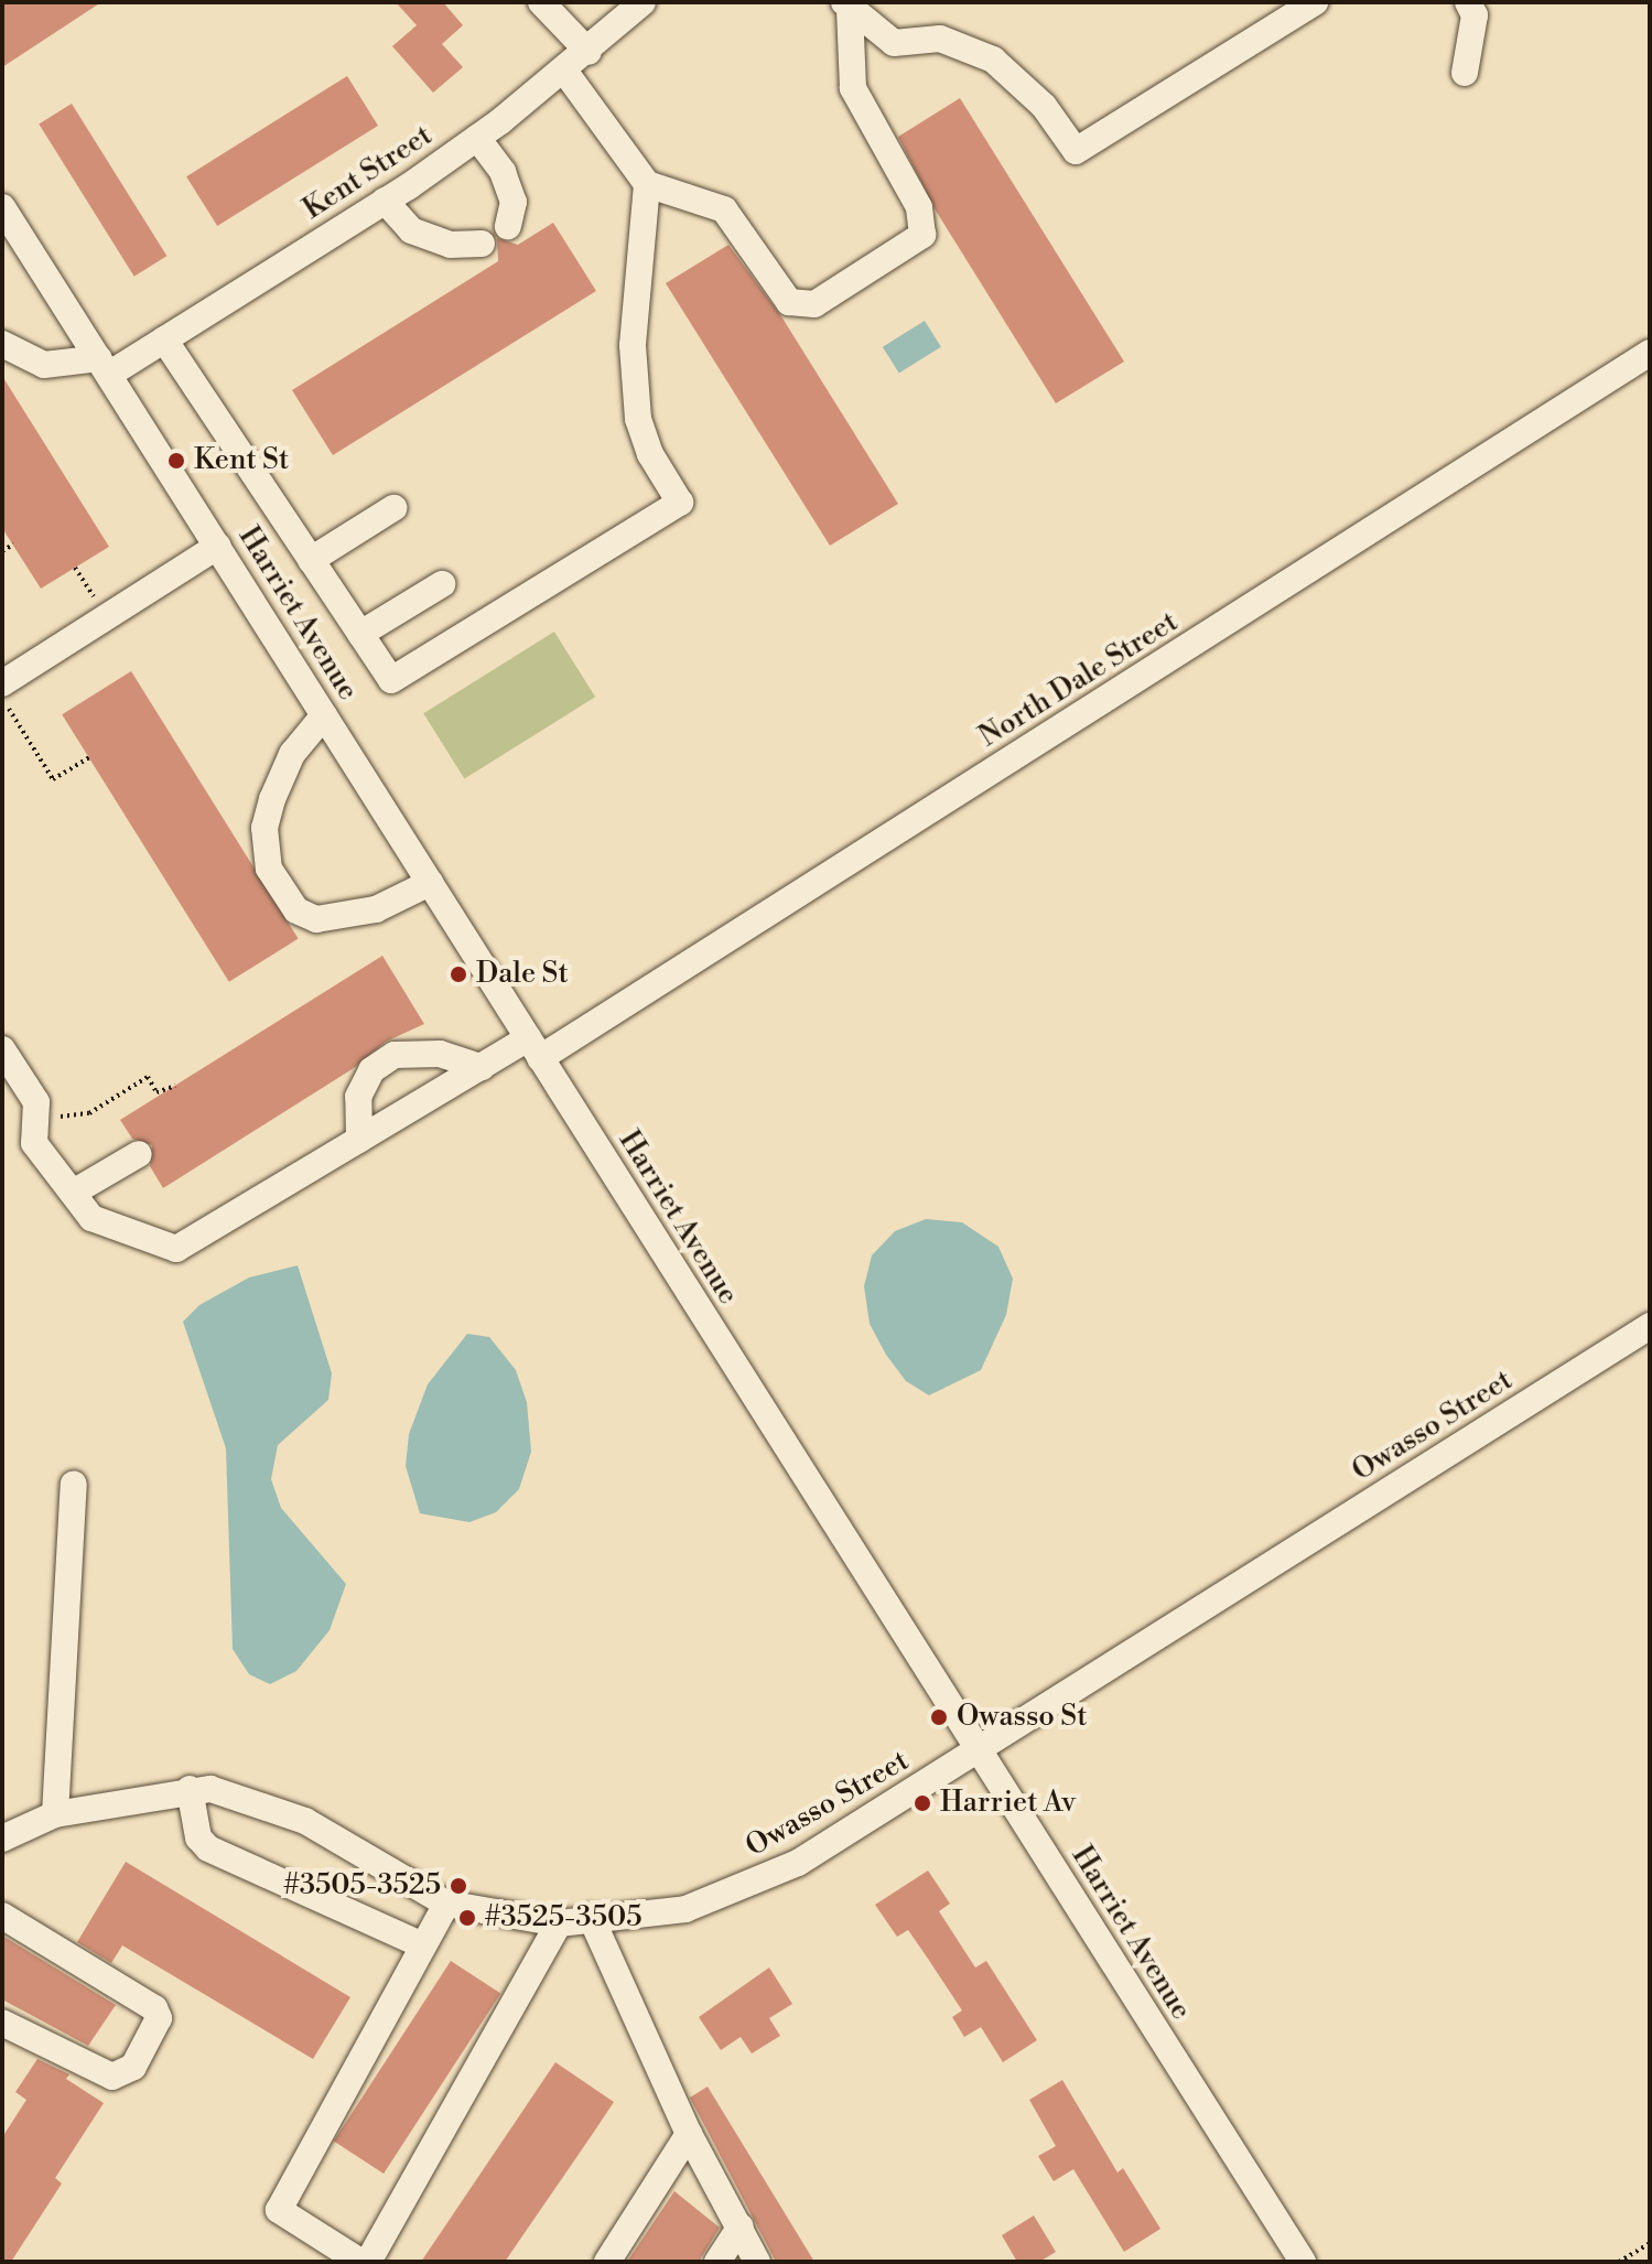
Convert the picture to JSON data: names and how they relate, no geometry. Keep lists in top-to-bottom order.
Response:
{
  "streets": {
    "street": [
      "Kent Street",
      "Harriet Avenue",
      "North Dale Street",
      "Owasso Street"
    ]
  },
  "crossings": [
    ["Kent Street", "Harriet Avenue"],
    ["Harriet Avenue", "North Dale Street"],
    ["Harriet Avenue", "Owasso Street"]
  ],
  "places": [
    "Kent St",
    "Dale St",
    "Owasso St",
    "Harriet Av",
    "#3505-3525",
    "#3525-3505"
  ]
}
